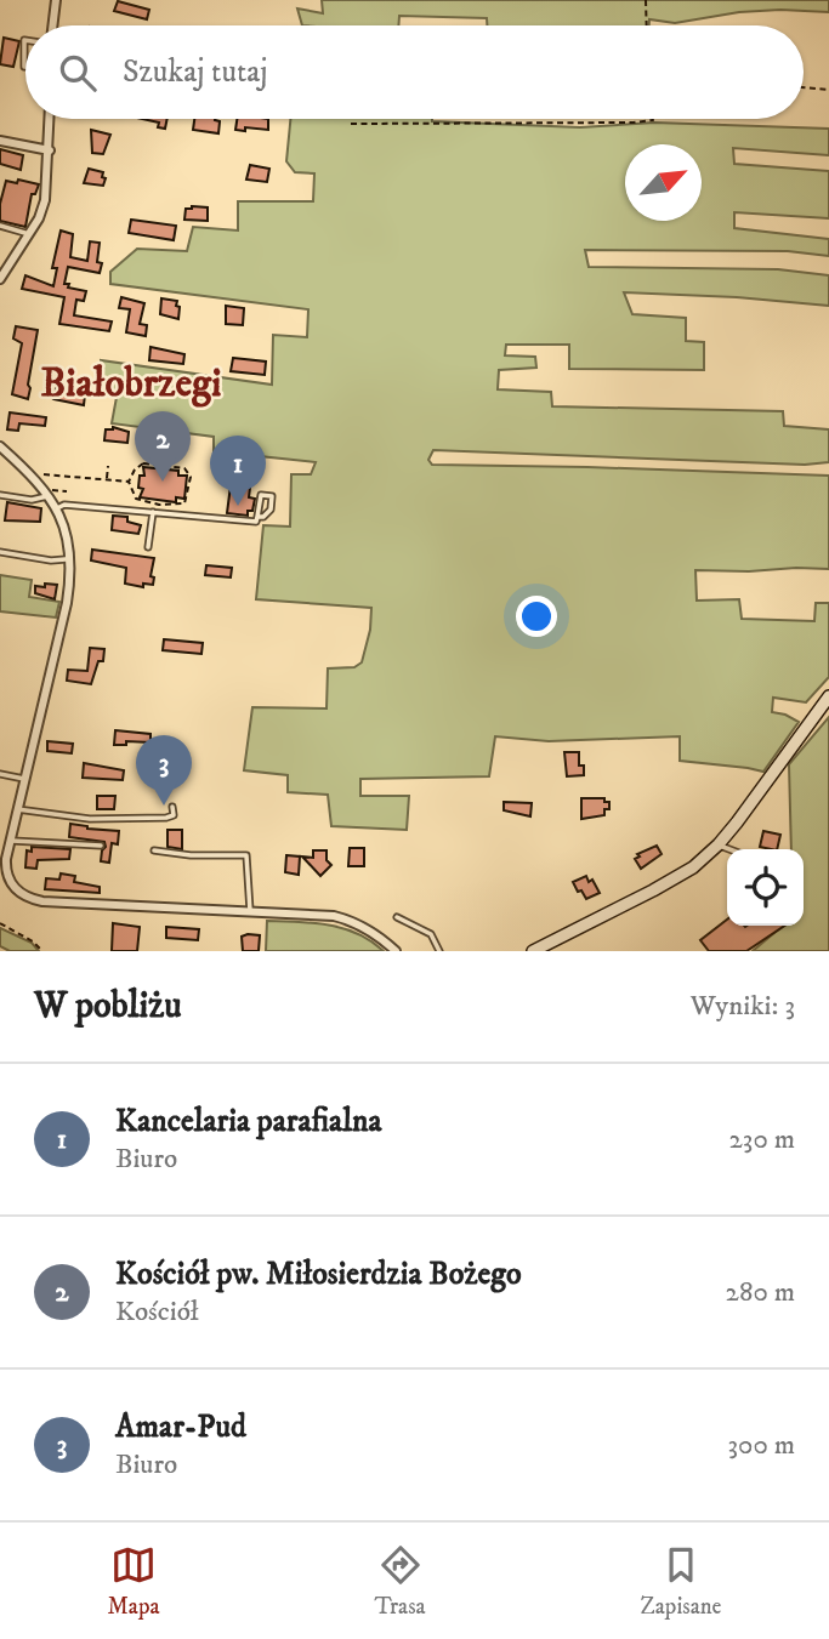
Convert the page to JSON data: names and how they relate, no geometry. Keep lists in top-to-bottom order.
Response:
{
  "districts": ["Białobrzegi"],
  "north": "top right",
  "page": {
    "search": "Szukaj tutaj",
    "pins": ["2", "1", "3"],
    "heading": ["W pobliżu", "Wyniki: 3"],
    "list": [
      {
        "mark": "1",
        "name": "Kancelaria parafialna",
        "note": "Biuro",
        "value": "230 m"
      },
      {
        "mark": "2",
        "name": "Kościół pw. Miłosierdzia Bożego",
        "note": "Kościół",
        "value": "280 m"
      },
      {
        "mark": "3",
        "name": "Amar-Pud",
        "note": "Biuro",
        "value": "300 m"
      }
    ],
    "nav": ["Mapa", "Trasa", "Zapisane"]
  }
}
